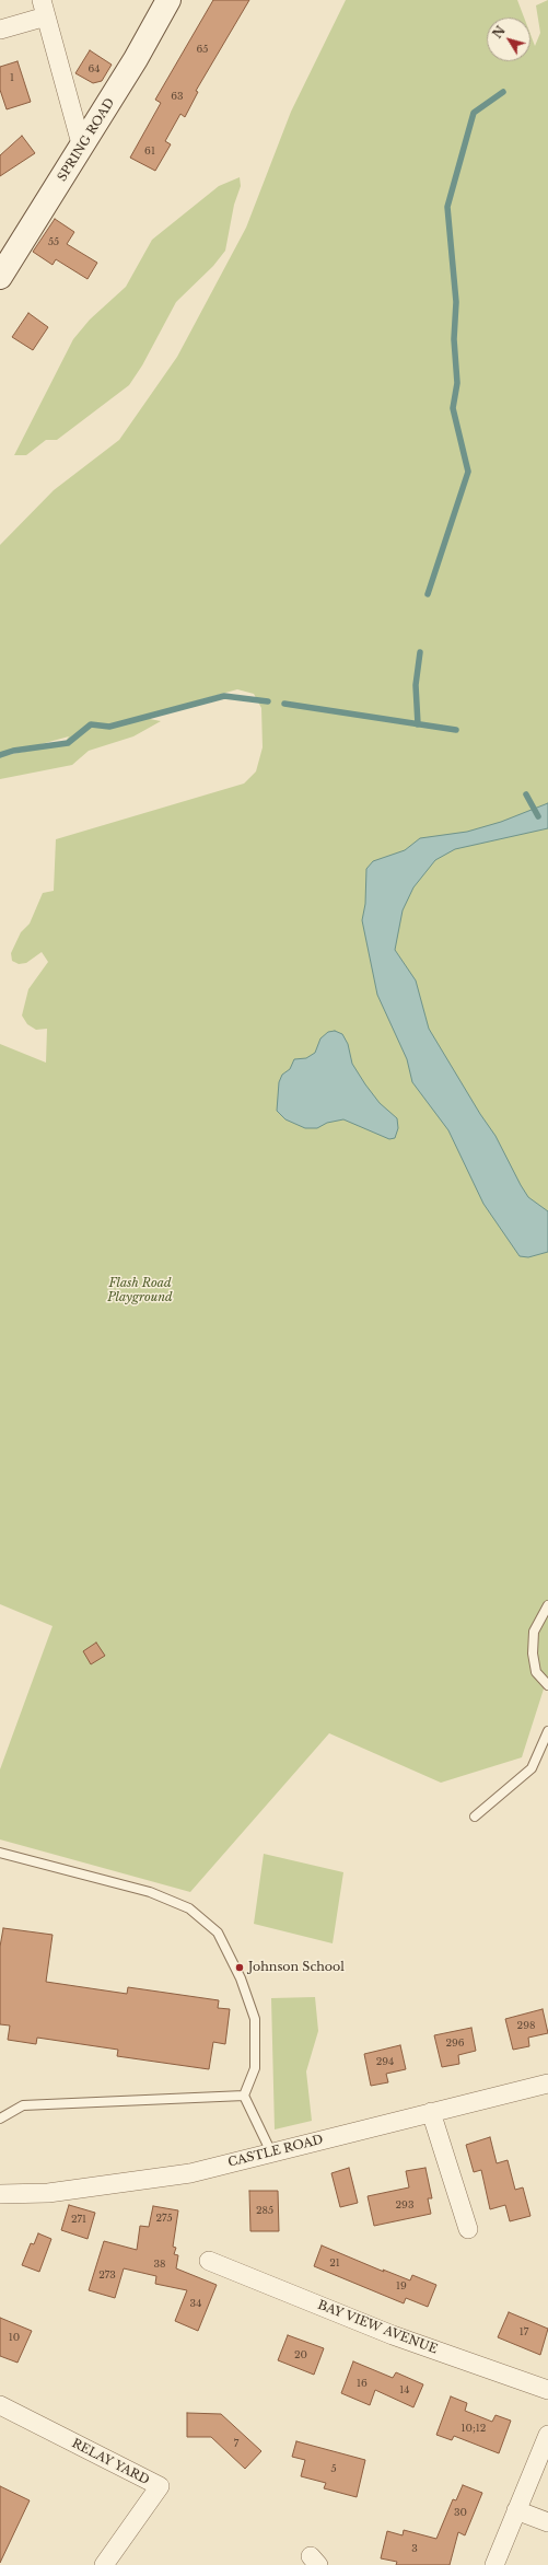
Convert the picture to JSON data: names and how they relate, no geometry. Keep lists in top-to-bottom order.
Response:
{
  "streets": {
    "main road": ["SPRING ROAD"],
    "street": ["CASTLE ROAD", "BAY VIEW AVENUE", "RELAY YARD"]
  },
  "parks": ["Flash Road Playground"],
  "places": ["Johnson School"],
  "house_numbers": [
    "65",
    "64",
    "1",
    "63",
    "61",
    "55",
    "298",
    "296",
    "294",
    "293",
    "285",
    "275",
    "271",
    "21",
    "38",
    "273",
    "19",
    "34",
    "17",
    "10",
    "20",
    "16",
    "14",
    "10;12",
    "7",
    "5",
    "30",
    "3"
  ],
  "north": "top left"
}
